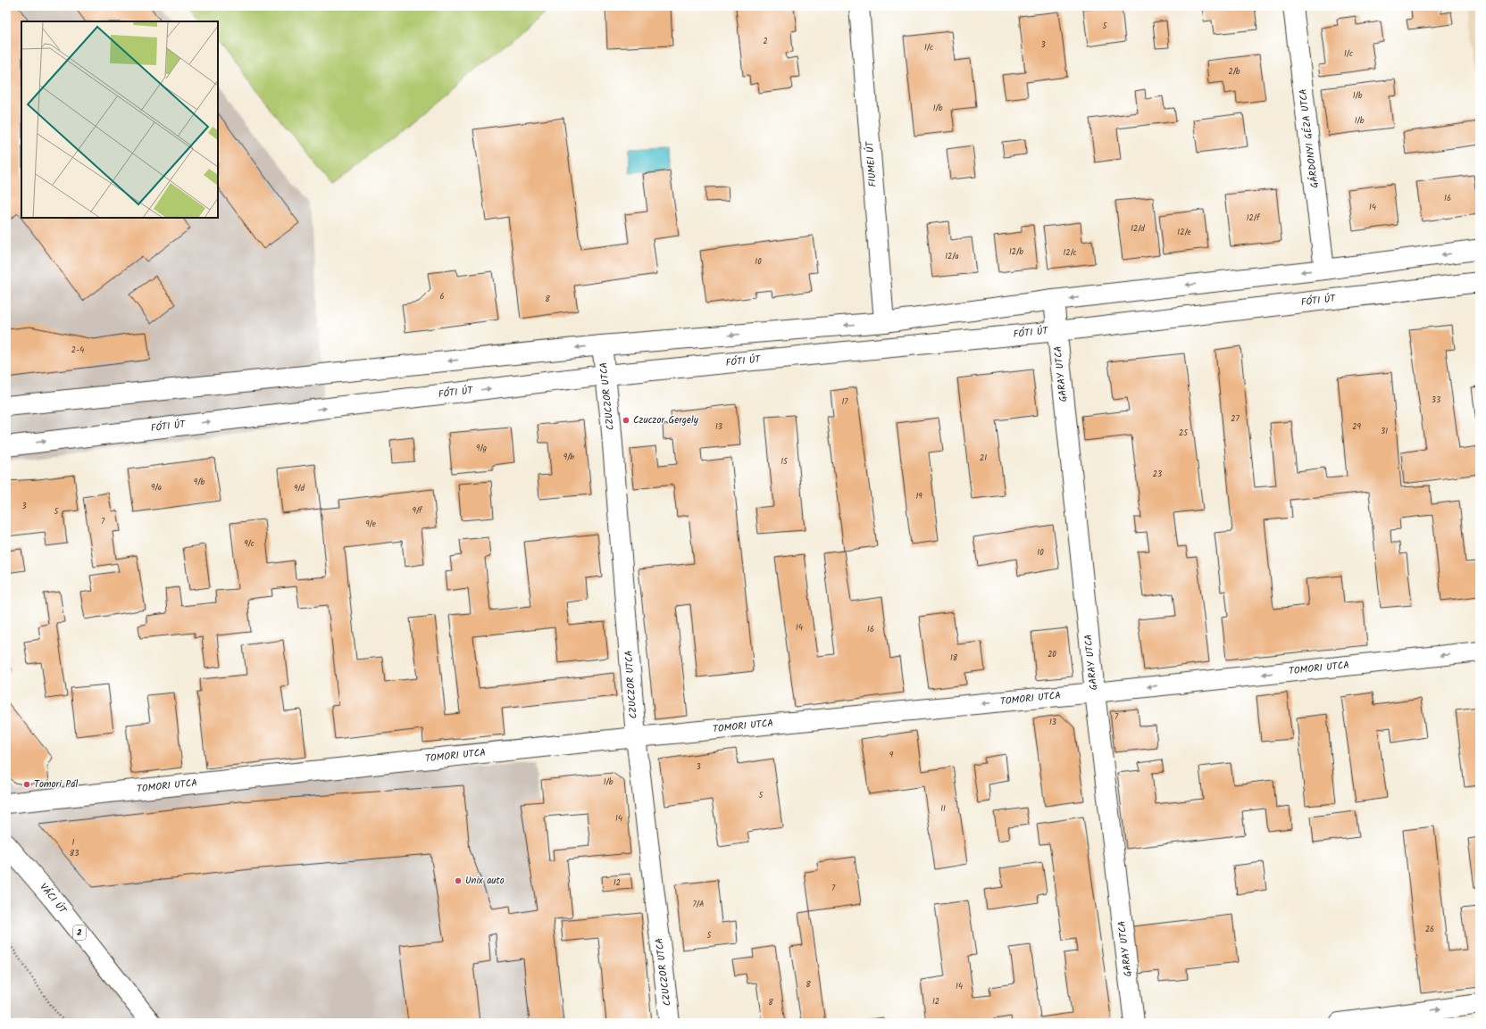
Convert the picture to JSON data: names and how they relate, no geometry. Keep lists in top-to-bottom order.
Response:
{
  "streets": {
    "street": [
      "GÁRDONYI GÉZA UTCA",
      "FIUMEI ÚT",
      "FÓTI ÚT",
      "GARAY UTCA",
      "CZUCZOR UTCA",
      "TOMORI UTCA",
      "VÁCI ÚT",
      "2"
    ]
  },
  "crossings": [
    ["FÓTI ÚT", "GARAY UTCA"],
    ["FÓTI ÚT", "CZUCZOR UTCA"],
    ["GARAY UTCA", "TOMORI UTCA"],
    ["CZUCZOR UTCA", "TOMORI UTCA"]
  ],
  "one_way": ["TOMORI UTCA"],
  "places": ["Czuczor Gergely", "Tomori Pál", "Unix auto"],
  "house_numbers": [
    "5",
    "2",
    "3",
    "1/c",
    "1/c",
    "2/b",
    "1/b",
    "1/b",
    "1/b",
    "16",
    "14",
    "12/f",
    "12/d",
    "12/e",
    "12/b",
    "12/c",
    "12/a",
    "10",
    "6",
    "8",
    "2-4",
    "33",
    "17",
    "27",
    "13",
    "29",
    "31",
    "25",
    "9/g",
    "9/h",
    "21",
    "15",
    "23",
    "9/b",
    "9/a",
    "9/d",
    "19",
    "3",
    "9/f",
    "5",
    "7",
    "9/e",
    "9/c",
    "10",
    "14",
    "16",
    "20",
    "18",
    "7",
    "13",
    "9",
    "3",
    "1/b",
    "5",
    "11",
    "14",
    "1",
    "83",
    "12",
    "7",
    "7/A",
    "26",
    "5",
    "8",
    "14",
    "12",
    "8"
  ]
}
